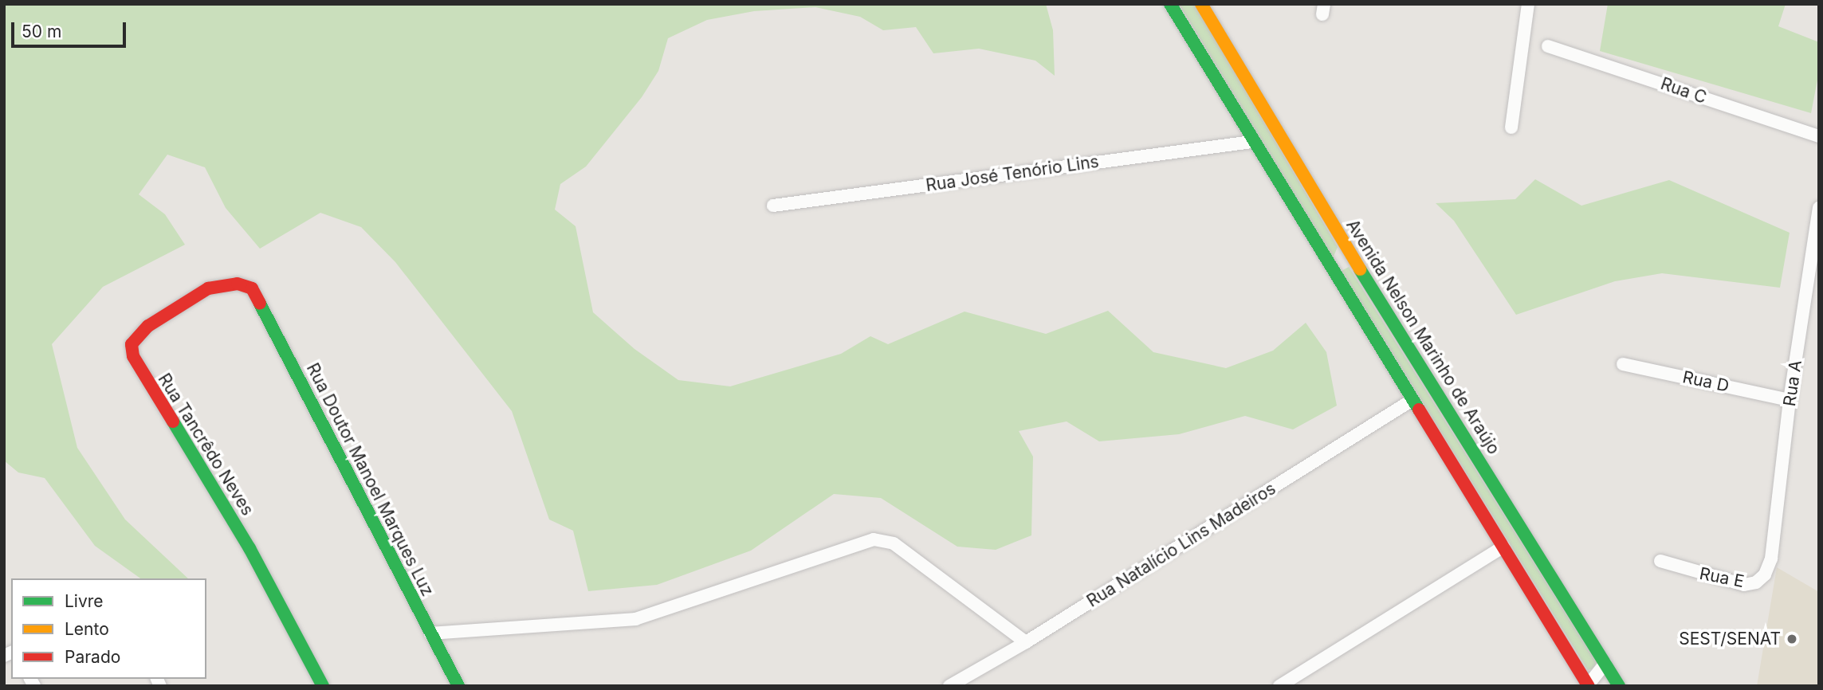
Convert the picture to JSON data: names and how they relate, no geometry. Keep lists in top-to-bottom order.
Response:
{
  "streets": {
    "main road": ["Avenida Nelson Marinho de Araújo", "Rua Tancrêdo Neves", "Rua Doutor Manoel Marques Luz"],
    "street": [
      "Rua C",
      "Rua José Tenório Lins",
      "Rua D",
      "Rua A",
      "Rua Natalício Lins Madeiros",
      "Rua E"
    ]
  },
  "crossings": [
    ["Rua D", "Rua A"],
    ["Rua A", "Rua E"],
    ["Rua Tancrêdo Neves", "Rua Doutor Manoel Marques Luz"]
  ],
  "places": ["SEST/SENAT"],
  "legend": ["Livre", "Lento", "Parado"],
  "scale_bar": "50 m"
}
